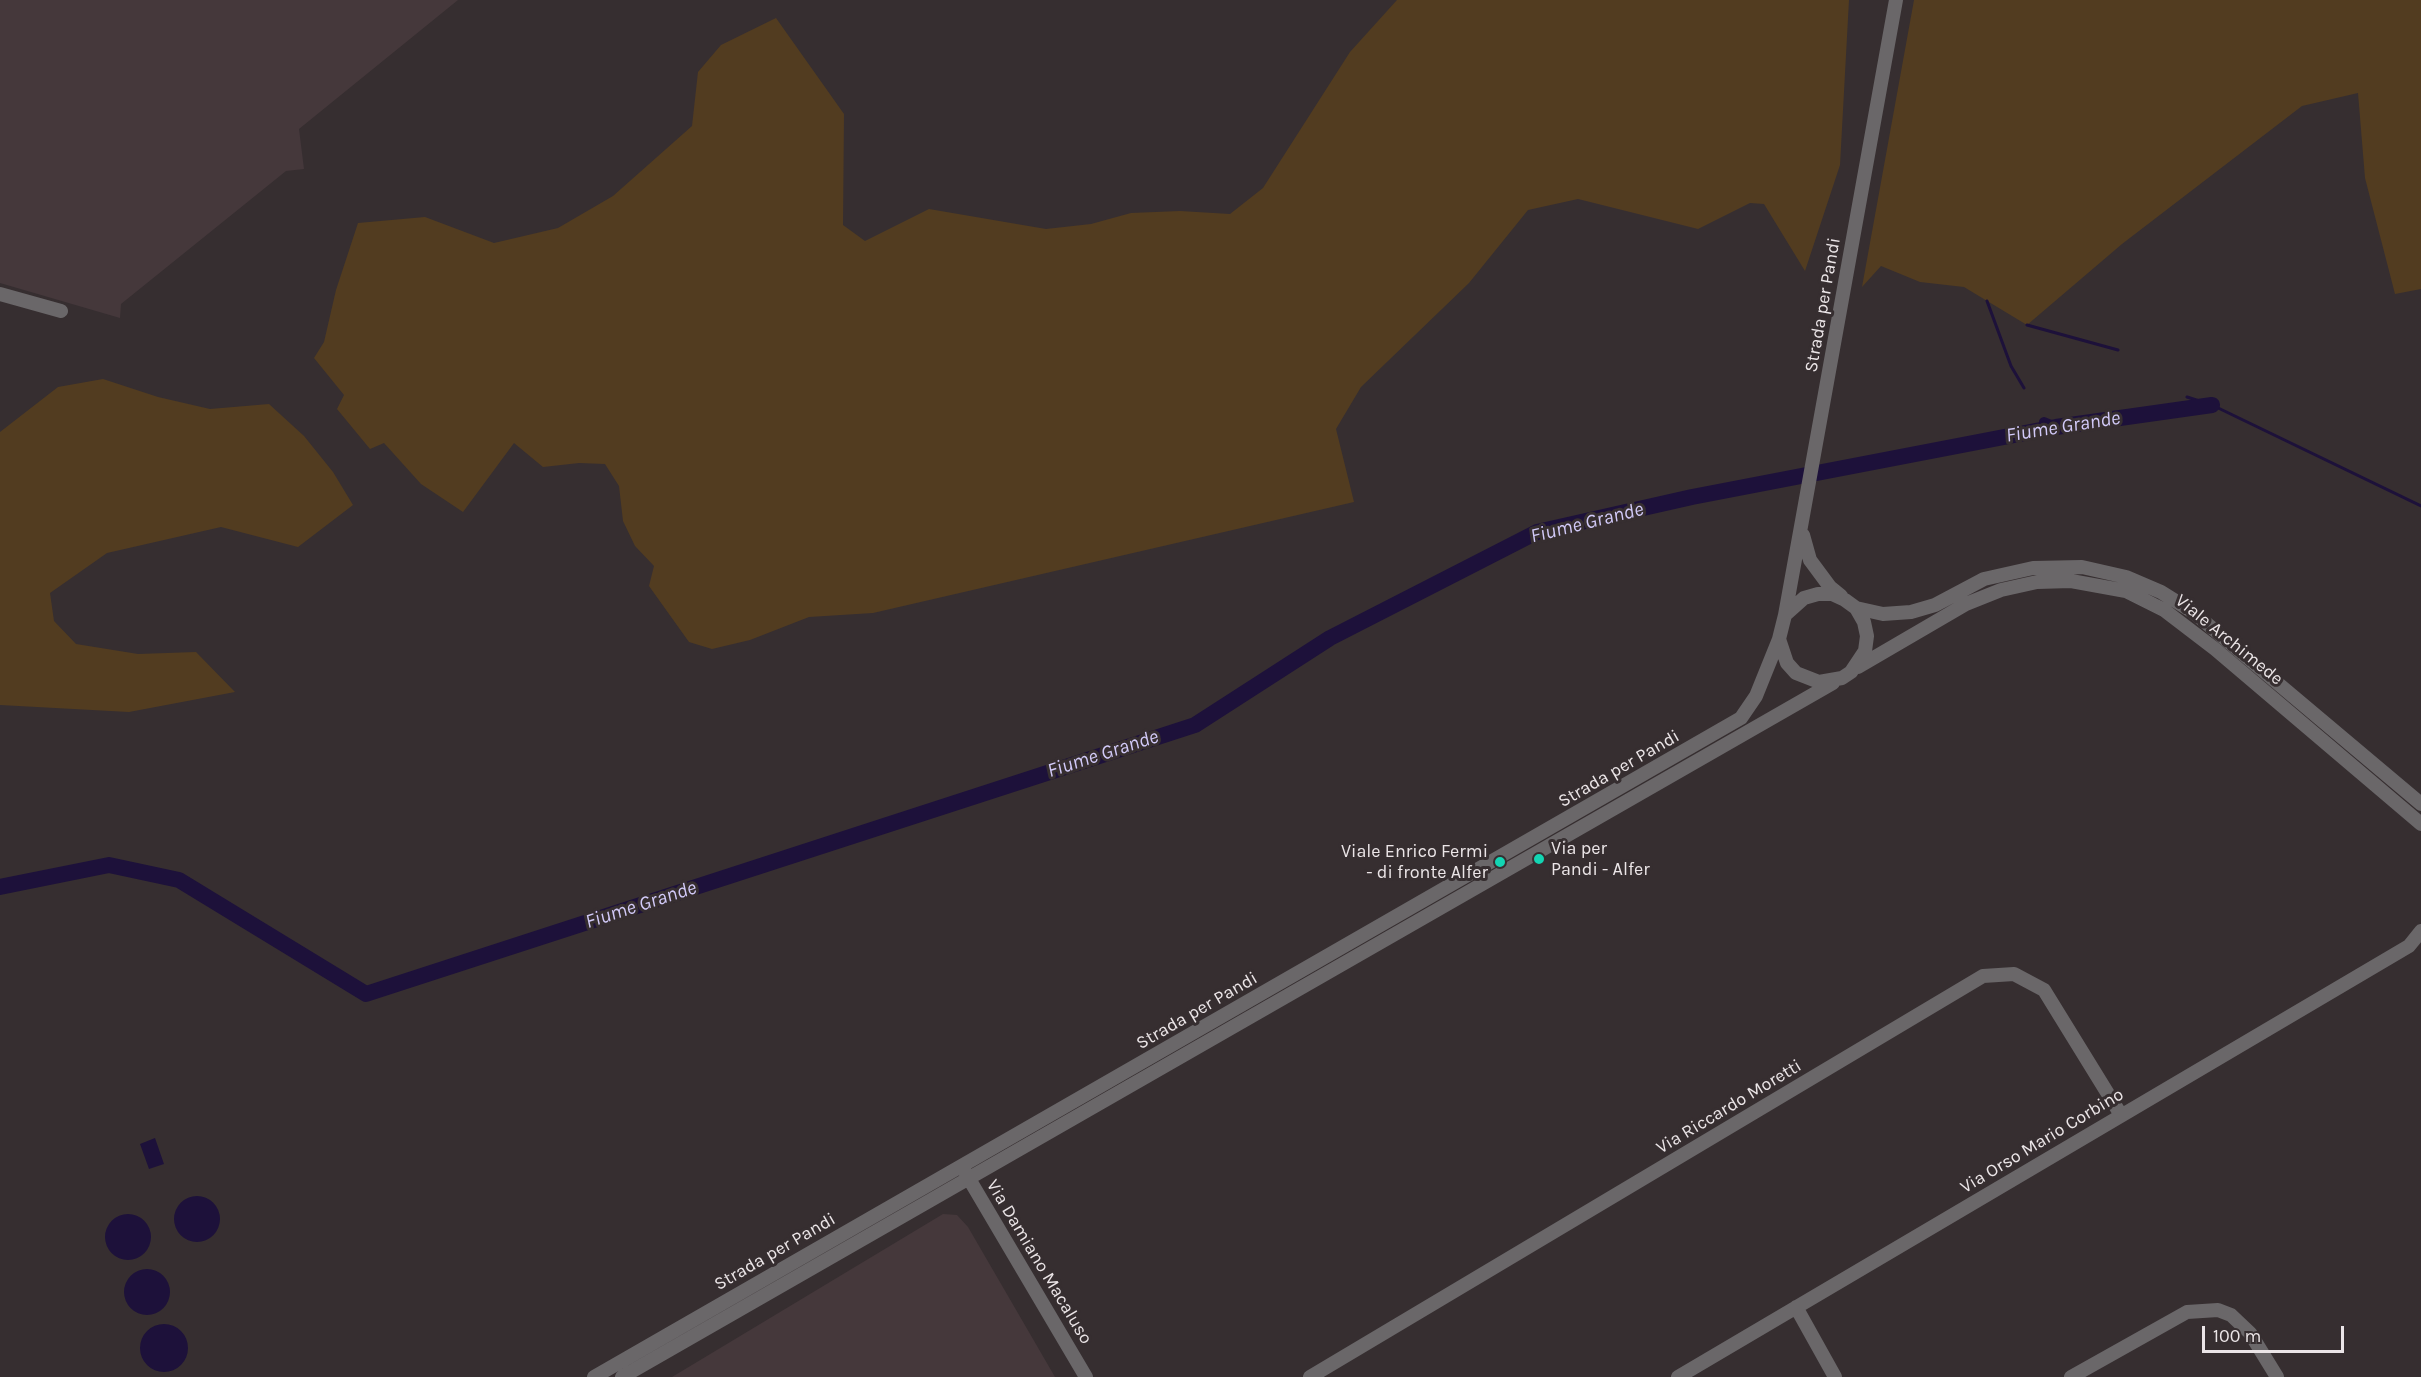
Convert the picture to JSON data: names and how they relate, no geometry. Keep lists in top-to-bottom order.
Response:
{
  "streets": {
    "street": [
      "Strada per Pandi",
      "Viale Archimede",
      "Via Riccardo Moretti",
      "Via Orso Mario Corbino",
      "Via Damiano Macaluso"
    ]
  },
  "crossings": [
    ["Strada per Pandi", "Viale Archimede"],
    ["Strada per Pandi", "Via Damiano Macaluso"],
    ["Via Riccardo Moretti", "Via Orso Mario Corbino"]
  ],
  "water": ["Fiume Grande"],
  "places": ["Via per Pandi - Alfer", "Viale Enrico Fermi - di fronte Alfer"],
  "scale_bar": "100 m"
}
